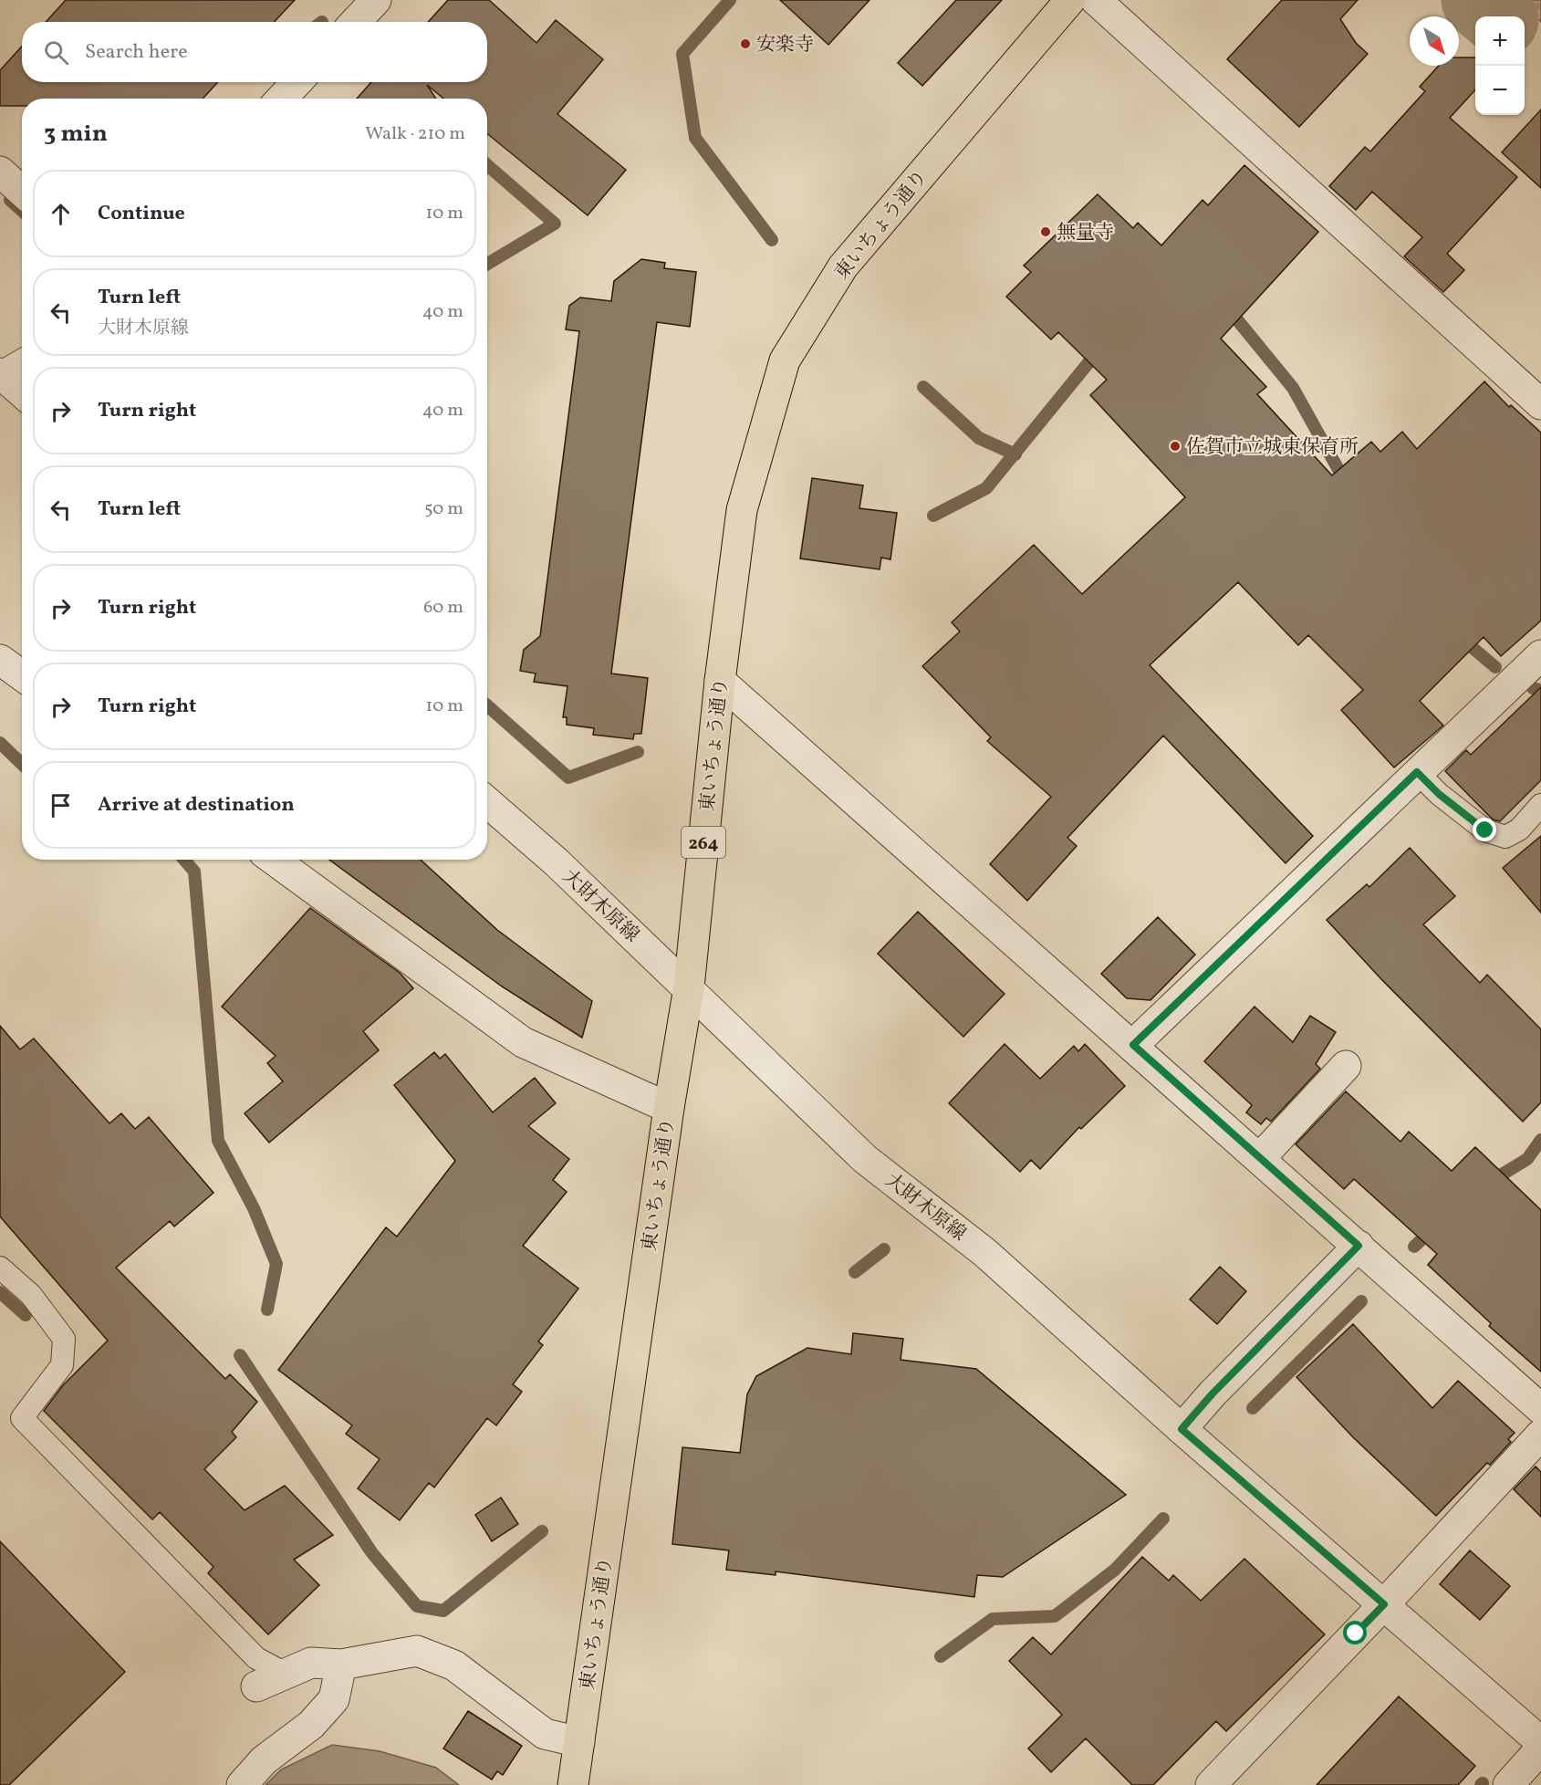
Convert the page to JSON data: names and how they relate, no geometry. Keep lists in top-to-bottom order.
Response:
{
  "streets": {
    "highway": ["東いちょう通り", "264"],
    "street": ["大財木原線"]
  },
  "crossings": [
    ["東いちょう通り", "大財木原線"]
  ],
  "places": ["安楽寺", "無量寺", "佐賀市立城東保育所"],
  "north": "bottom right",
  "page": {
    "map_buttons": ["+", "−"],
    "search": "Search here",
    "heading": ["3 min", "Walk · 210 m"],
    "list": [
      ["Continue", "10 m"],
      ["Turn left", "大財木原線", "40 m"],
      ["Turn right", "40 m"],
      ["Turn left", "50 m"],
      ["Turn right", "60 m"],
      ["Turn right", "10 m"],
      "Arrive at destination"
    ]
  }
}
